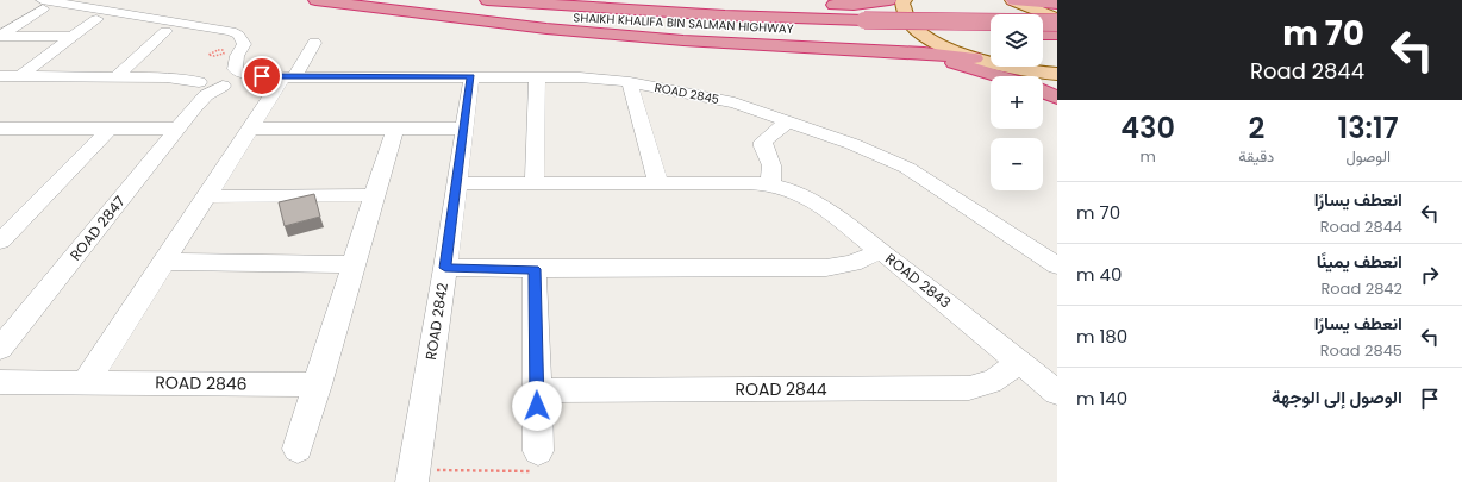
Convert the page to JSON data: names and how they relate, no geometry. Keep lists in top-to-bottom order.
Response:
{
  "streets": {
    "highway": ["SHAIKH KHALIFA BIN SALMAN HIGHWAY"],
    "street": [
      "ROAD 2845",
      "ROAD 2847",
      "ROAD 2843",
      "ROAD 2842",
      "ROAD 2846",
      "ROAD 2844"
    ]
  },
  "crossings": [
    ["ROAD 2845", "ROAD 2847"],
    ["ROAD 2845", "ROAD 2842"],
    ["ROAD 2843", "ROAD 2842"],
    ["ROAD 2843", "ROAD 2844"]
  ],
  "page": {
    "turn": ["70 m", "Road 2844"],
    "map_buttons": ["+", "−"],
    "eta": [
      "13:17",
      "الوصول",
      "2",
      "دقيقة",
      "430",
      "m"
    ],
    "list": [
      {
        "name": "انعطف يسارًا",
        "note": "Road 2844",
        "value": "70 m"
      },
      {
        "name": "انعطف يمينًا",
        "note": "Road 2842",
        "value": "40 m"
      },
      {
        "name": "انعطف يسارًا",
        "note": "Road 2845",
        "value": "180 m"
      },
      {
        "name": "الوصول إلى الوجهة",
        "value": "140 m"
      }
    ]
  }
}
